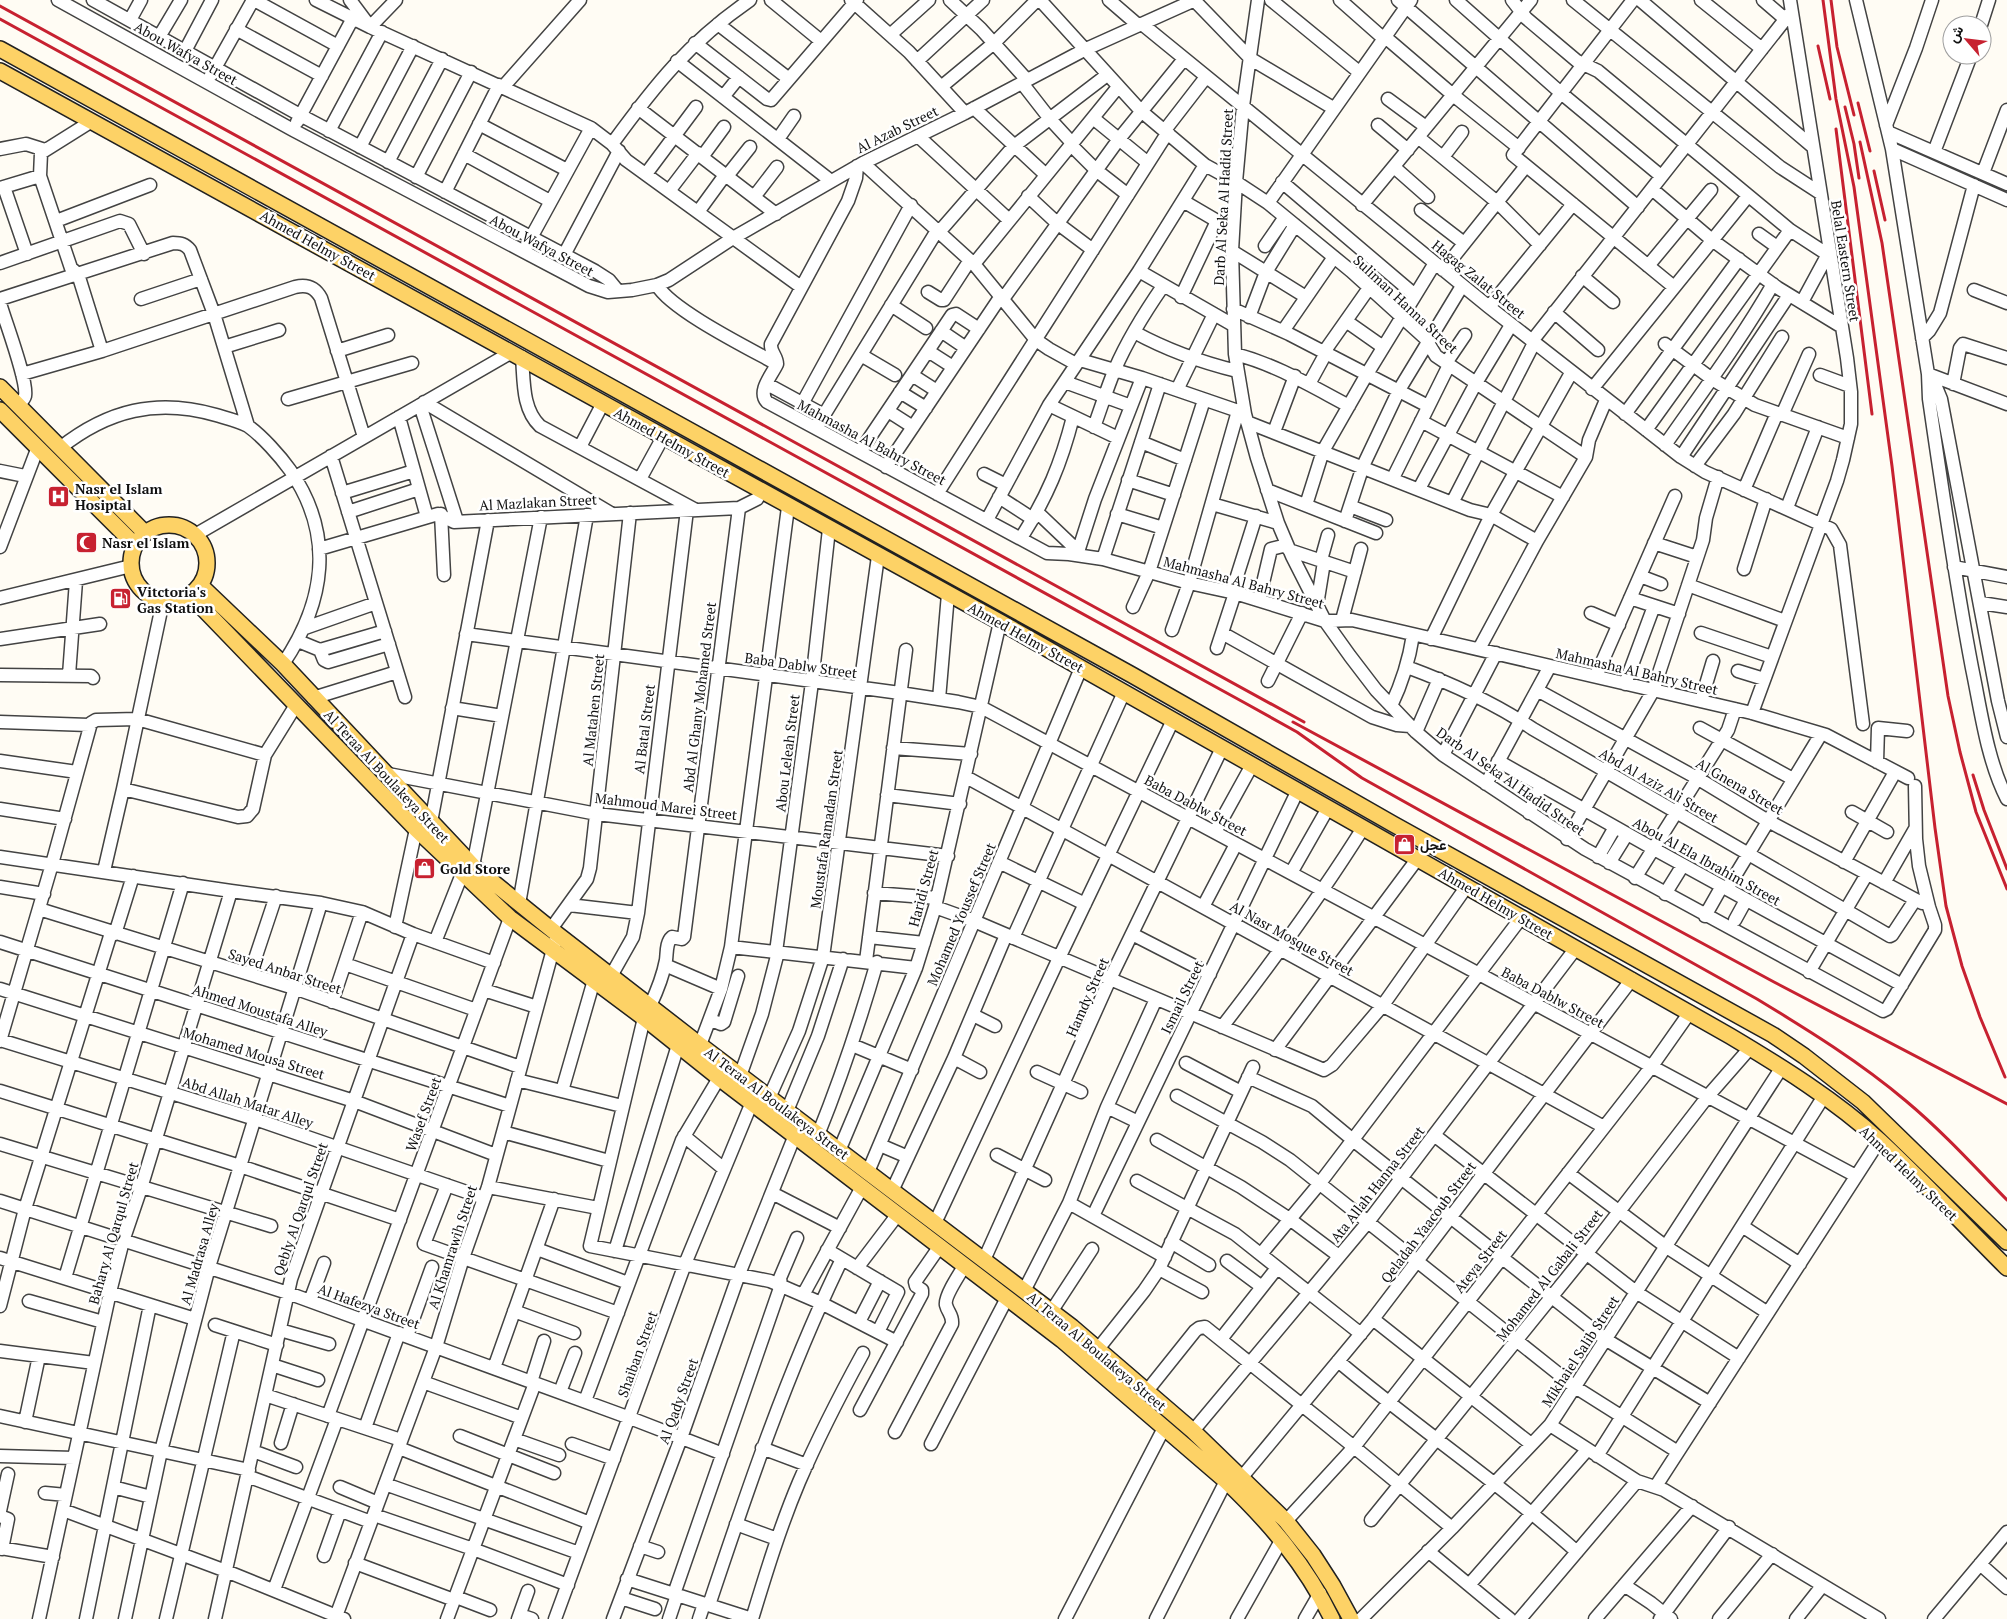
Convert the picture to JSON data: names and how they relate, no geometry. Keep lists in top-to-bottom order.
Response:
{
  "streets": {
    "main road": ["Ahmed Helmy Street", "Al Teraa Al Boulakeya Street"],
    "street": [
      "Abou Wafya Street",
      "Al Azab Street",
      "Darb Al Seka Al Hadid Street",
      "Belal Eastern Street",
      "Hagag Zalat Street",
      "Suliman Hanna Street",
      "Mahmasha Al Bahry Street",
      "Al Mazlakan Street",
      "Baba Dablw Street",
      "Abd Al Ghany Mohamed Street",
      "Al Matahen Street",
      "Al Batal Street",
      "Abou Leleah Street",
      "Abd Al Aziz Ali Street",
      "Al Gnena Street",
      "Mahmoud Marei Street",
      "Moustafa Ramadan Street",
      "Abou Al Ela Ibrahim Street",
      "Haridi Street",
      "Mohamed Youssef Street",
      "Al Nasr Mosque Street",
      "Sayed Anbar Street",
      "Hamdy Street",
      "Ismail Street",
      "Ahmed Moustafa Alley",
      "Mohamed Mousa Street",
      "Abd Allah Matar Alley",
      "Wasef Street",
      "Ata Allah Hanna Street",
      "Qebly Al Qarqul Street",
      "Qeladah Yaacoub Street",
      "Bahary Al Qarqul Street",
      "Al Khamrawih Street",
      "Al Madrasa Alley",
      "Ateya Street",
      "Mohamed Al Gabali Street",
      "Al Hafezya Street",
      "Mikhaiel Salib Street",
      "Shaiban Street",
      "Al Qady Street"
    ]
  },
  "crossings": [
    ["Abou Wafya Street", "Al Azab Street"],
    ["Al Azab Street", "Hagag Zalat Street"],
    ["Al Azab Street", "Suliman Hanna Street"],
    ["Darb Al Seka Al Hadid Street", "Hagag Zalat Street"],
    ["Darb Al Seka Al Hadid Street", "Suliman Hanna Street"],
    ["Darb Al Seka Al Hadid Street", "Mahmasha Al Bahry Street"],
    ["Darb Al Seka Al Hadid Street", "Abou Al Ela Ibrahim Street"],
    ["Ahmed Helmy Street", "Abou Leleah Street"],
    ["Ahmed Helmy Street", "Moustafa Ramadan Street"],
    ["Ahmed Helmy Street", "Haridi Street"],
    ["Ahmed Helmy Street", "Mohamed Youssef Street"],
    ["Ahmed Helmy Street", "Hamdy Street"],
    ["Ahmed Helmy Street", "Ismail Street"],
    ["Ahmed Helmy Street", "Ata Allah Hanna Street"],
    ["Ahmed Helmy Street", "Qeladah Yaacoub Street"],
    ["Ahmed Helmy Street", "Ateya Street"],
    ["Ahmed Helmy Street", "Mohamed Al Gabali Street"],
    ["Ahmed Helmy Street", "Mikhaiel Salib Street"],
    ["Belal Eastern Street", "Hagag Zalat Street"],
    ["Belal Eastern Street", "Mahmasha Al Bahry Street"],
    ["Mahmasha Al Bahry Street", "Al Gnena Street"],
    ["Mahmasha Al Bahry Street", "Abou Al Ela Ibrahim Street"],
    ["Al Mazlakan Street", "Abd Al Ghany Mohamed Street"],
    ["Al Mazlakan Street", "Al Matahen Street"],
    ["Al Mazlakan Street", "Al Batal Street"],
    ["Baba Dablw Street", "Abd Al Ghany Mohamed Street"],
    ["Baba Dablw Street", "Al Matahen Street"],
    ["Baba Dablw Street", "Al Batal Street"],
    ["Baba Dablw Street", "Abou Leleah Street"],
    ["Baba Dablw Street", "Moustafa Ramadan Street"],
    ["Baba Dablw Street", "Haridi Street"],
    ["Baba Dablw Street", "Mohamed Youssef Street"],
    ["Baba Dablw Street", "Hamdy Street"],
    ["Baba Dablw Street", "Ismail Street"],
    ["Baba Dablw Street", "Ata Allah Hanna Street"],
    ["Baba Dablw Street", "Qeladah Yaacoub Street"],
    ["Baba Dablw Street", "Ateya Street"],
    ["Baba Dablw Street", "Mohamed Al Gabali Street"],
    ["Baba Dablw Street", "Mikhaiel Salib Street"],
    ["Abd Al Ghany Mohamed Street", "Mahmoud Marei Street"],
    ["Al Matahen Street", "Al Teraa Al Boulakeya Street"],
    ["Al Matahen Street", "Mahmoud Marei Street"],
    ["Al Matahen Street", "Al Khamrawih Street"],
    ["Al Batal Street", "Al Teraa Al Boulakeya Street"],
    ["Al Batal Street", "Mahmoud Marei Street"],
    ["Abou Leleah Street", "Al Teraa Al Boulakeya Street"],
    ["Abou Leleah Street", "Mahmoud Marei Street"],
    ["Al Teraa Al Boulakeya Street", "Mahmoud Marei Street"],
    ["Al Teraa Al Boulakeya Street", "Moustafa Ramadan Street"],
    ["Al Teraa Al Boulakeya Street", "Haridi Street"],
    ["Al Teraa Al Boulakeya Street", "Mohamed Youssef Street"],
    ["Al Teraa Al Boulakeya Street", "Hamdy Street"],
    ["Al Teraa Al Boulakeya Street", "Wasef Street"],
    ["Al Teraa Al Boulakeya Street", "Ata Allah Hanna Street"],
    ["Al Teraa Al Boulakeya Street", "Qeladah Yaacoub Street"],
    ["Al Teraa Al Boulakeya Street", "Al Khamrawih Street"],
    ["Al Teraa Al Boulakeya Street", "Ateya Street"],
    ["Al Teraa Al Boulakeya Street", "Shaiban Street"],
    ["Al Teraa Al Boulakeya Street", "Al Qady Street"],
    ["Abd Al Aziz Ali Street", "Al Gnena Street"],
    ["Mahmoud Marei Street", "Moustafa Ramadan Street"],
    ["Mahmoud Marei Street", "Haridi Street"],
    ["Haridi Street", "Al Nasr Mosque Street"],
    ["Mohamed Youssef Street", "Al Nasr Mosque Street"],
    ["Al Nasr Mosque Street", "Hamdy Street"],
    ["Al Nasr Mosque Street", "Ismail Street"],
    ["Al Nasr Mosque Street", "Ata Allah Hanna Street"],
    ["Al Nasr Mosque Street", "Qeladah Yaacoub Street"],
    ["Al Nasr Mosque Street", "Ateya Street"],
    ["Sayed Anbar Street", "Wasef Street"],
    ["Sayed Anbar Street", "Qebly Al Qarqul Street"],
    ["Sayed Anbar Street", "Bahary Al Qarqul Street"],
    ["Sayed Anbar Street", "Al Khamrawih Street"],
    ["Sayed Anbar Street", "Al Madrasa Alley"],
    ["Ahmed Moustafa Alley", "Wasef Street"],
    ["Ahmed Moustafa Alley", "Qebly Al Qarqul Street"],
    ["Ahmed Moustafa Alley", "Bahary Al Qarqul Street"],
    ["Ahmed Moustafa Alley", "Al Khamrawih Street"],
    ["Ahmed Moustafa Alley", "Al Madrasa Alley"],
    ["Mohamed Mousa Street", "Wasef Street"],
    ["Mohamed Mousa Street", "Qebly Al Qarqul Street"],
    ["Mohamed Mousa Street", "Bahary Al Qarqul Street"],
    ["Mohamed Mousa Street", "Al Khamrawih Street"],
    ["Mohamed Mousa Street", "Al Madrasa Alley"],
    ["Abd Allah Matar Alley", "Wasef Street"],
    ["Abd Allah Matar Alley", "Qebly Al Qarqul Street"],
    ["Abd Allah Matar Alley", "Bahary Al Qarqul Street"],
    ["Abd Allah Matar Alley", "Al Khamrawih Street"],
    ["Abd Allah Matar Alley", "Al Madrasa Alley"],
    ["Wasef Street", "Al Hafezya Street"],
    ["Qebly Al Qarqul Street", "Al Hafezya Street"],
    ["Bahary Al Qarqul Street", "Al Hafezya Street"],
    ["Al Khamrawih Street", "Al Hafezya Street"],
    ["Al Madrasa Alley", "Al Hafezya Street"],
    ["Al Hafezya Street", "Shaiban Street"],
    ["Al Hafezya Street", "Al Qady Street"]
  ],
  "places": {
    "hospital": ["Nasr el Islam Hosiptal"],
    "mosque": ["Nasr el Islam"],
    "fuel station": ["Vitctoria's Gas Station"],
    "shop": ["عجل", "Gold Store"]
  },
  "north": "top left"
}
